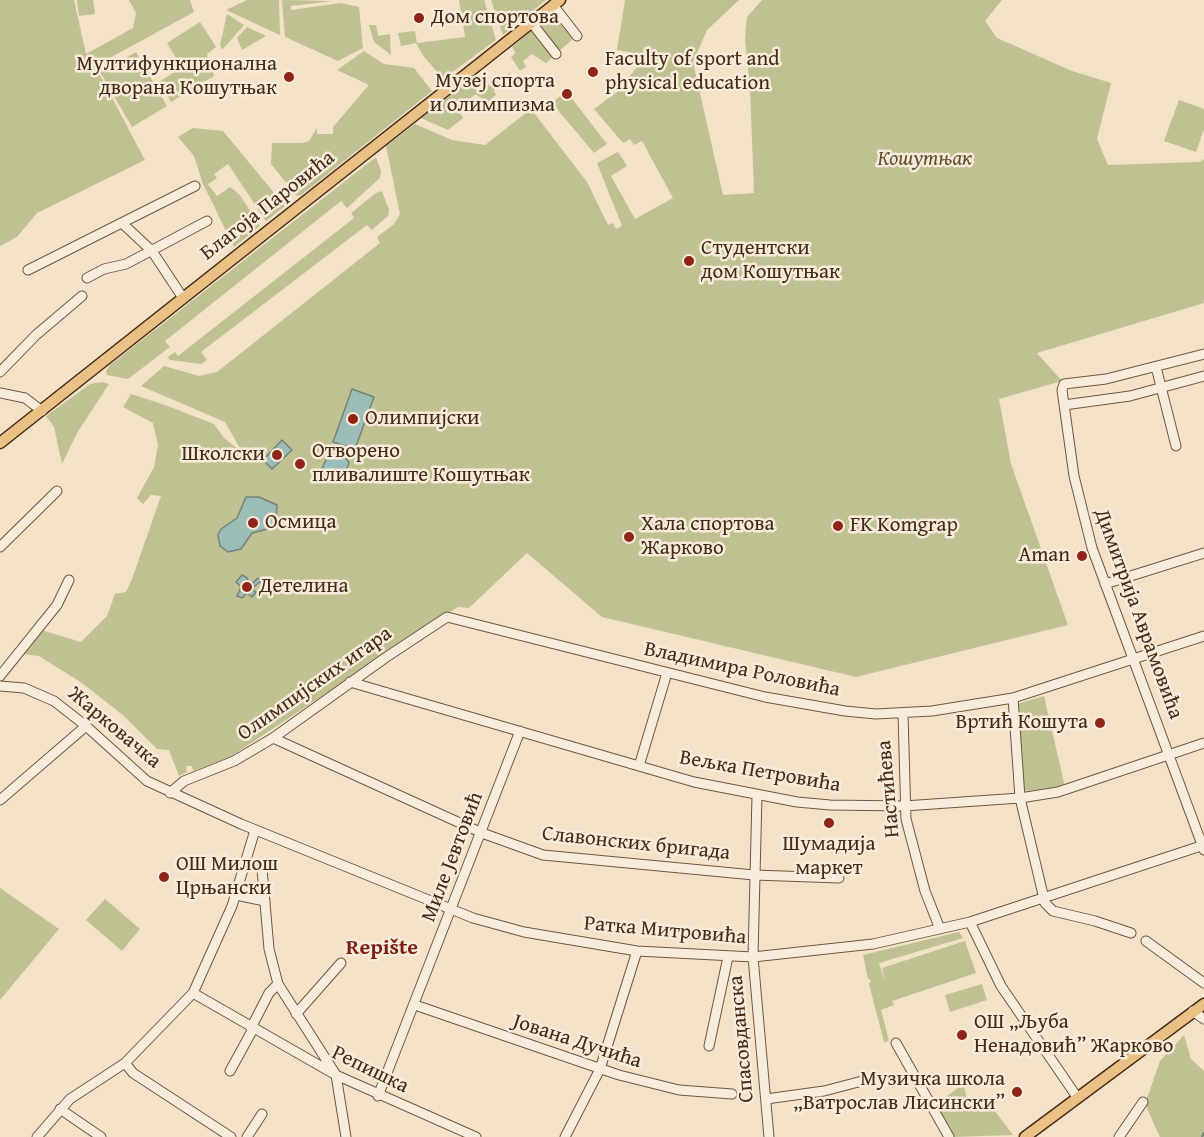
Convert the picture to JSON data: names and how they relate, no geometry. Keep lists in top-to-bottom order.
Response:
{
  "streets": {
    "main road": ["Благоја Паровића"],
    "street": [
      "Димитрија Аврамовића",
      "Владимира Роловића",
      "Олимпијских игара",
      "Жарковачка",
      "Вељка Петровића",
      "Настићева",
      "Славонских бригада",
      "Миле Јевтовић",
      "Ратка Митровића",
      "Спасовданска",
      "Јована Дучића",
      "Репишка"
    ]
  },
  "crossings": [
    ["Димитрија Аврамовића", "Владимира Роловића"],
    ["Димитрија Аврамовића", "Вељка Петровића"],
    ["Димитрија Аврамовића", "Ратка Митровића"],
    ["Владимира Роловића", "Олимпијских игара"],
    ["Владимира Роловића", "Настићева"],
    ["Олимпијских игара", "Жарковачка"],
    ["Олимпијских игара", "Вељка Петровића"],
    ["Олимпијских игара", "Славонских бригада"],
    ["Олимпијских игара", "Ратка Митровића"],
    ["Жарковачка", "Ратка Митровића"],
    ["Вељка Петровића", "Настићева"],
    ["Вељка Петровића", "Миле Јевтовић"],
    ["Вељка Петровића", "Спасовданска"],
    ["Настићева", "Ратка Митровића"],
    ["Славонских бригада", "Миле Јевтовић"],
    ["Славонских бригада", "Спасовданска"],
    ["Миле Јевтовић", "Ратка Митровића"],
    ["Миле Јевтовић", "Јована Дучића"],
    ["Миле Јевтовић", "Репишка"],
    ["Ратка Митровића", "Спасовданска"]
  ],
  "districts": ["Repište"],
  "parks": ["Кошутњак"],
  "places": [
    "Дом спортова",
    "Faculty of sport and physical education",
    "Мултифункционална дворана Кошутњак",
    "Музеј спорта и олимпизма",
    "Студентски дом Кошутњак",
    "Олимпијски",
    "Школски",
    "Отворено пливалиште Кошутњак",
    "Осмица",
    "FK Komgrap",
    "Хала спортова Жарково",
    "Aman",
    "Детелина",
    "Вртић Кошута",
    "Шумадија маркет",
    "ОШ Милош Црњански",
    "ОШ „Љуба Ненадовић” Жарково",
    "Музичка школа „Ватрослав Лисински”"
  ]
}
